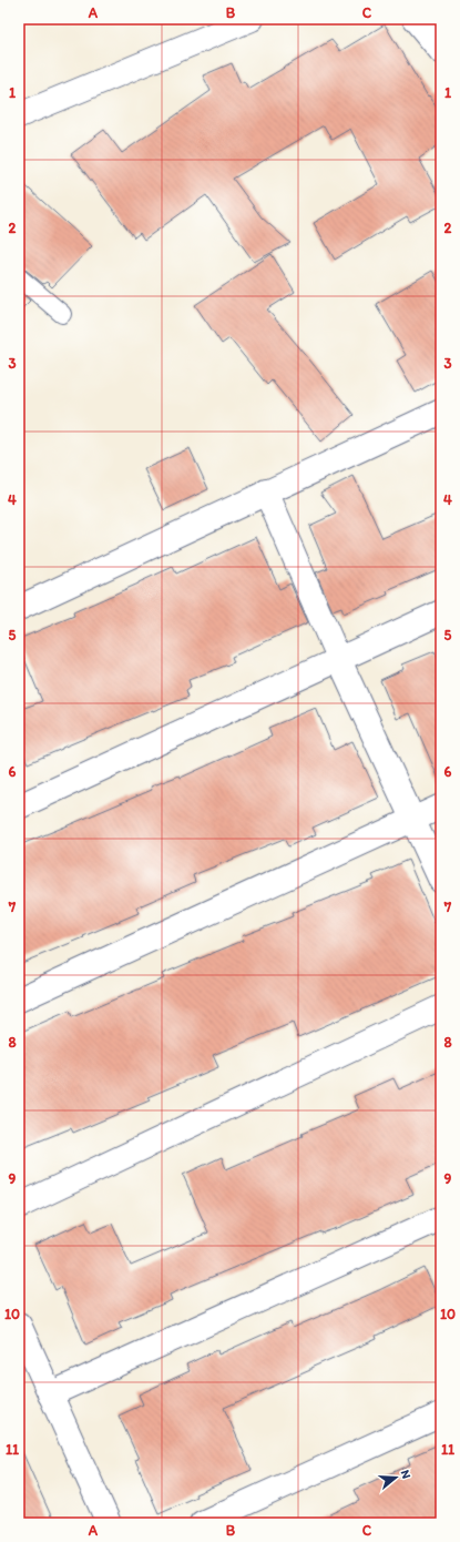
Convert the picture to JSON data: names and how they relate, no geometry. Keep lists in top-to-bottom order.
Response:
{
  "north": "right",
  "grid": {
    "columns": ["A", "B", "C"],
    "rows": [
      "1",
      "2",
      "3",
      "4",
      "5",
      "6",
      "7",
      "8",
      "9",
      "10",
      "11"
    ]
  }
}
